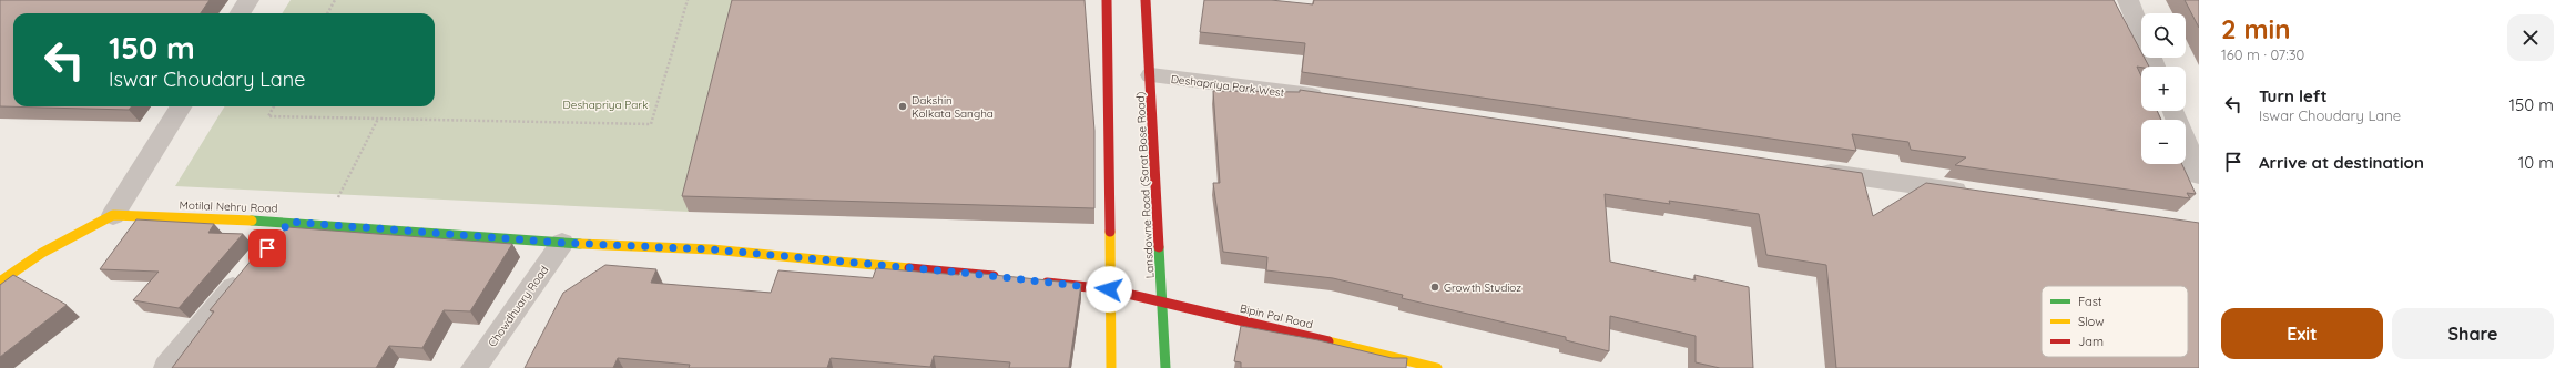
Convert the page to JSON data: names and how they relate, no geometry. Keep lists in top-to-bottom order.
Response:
{
  "streets": {
    "street": [
      "Deshapriya Park West",
      "Lansdowne Road (Sarat Bose Road)",
      "Motilal Nehru Road",
      "Chowdhuary Road",
      "Bipin Pal Road"
    ]
  },
  "crossings": [
    ["Deshapriya Park West", "Lansdowne Road (Sarat Bose Road)"],
    ["Lansdowne Road (Sarat Bose Road)", "Bipin Pal Road"],
    ["Motilal Nehru Road", "Chowdhuary Road"]
  ],
  "parks": ["Deshapriya Park"],
  "places": ["Dakshin Kolkata Sangha", "Growth Studioz"],
  "legend": ["Fast", "Slow", "Jam"],
  "page": {
    "heading": ["2 min", "160 m · 07:30"],
    "map_buttons": ["+", "−"],
    "turn": ["150 m", "Iswar Choudary Lane"],
    "list": [
      {
        "name": "Turn left",
        "note": "Iswar Choudary Lane",
        "value": "150 m"
      },
      {
        "name": "Arrive at destination",
        "value": "10 m"
      }
    ],
    "buttons": ["Exit", "Share"]
  }
}
